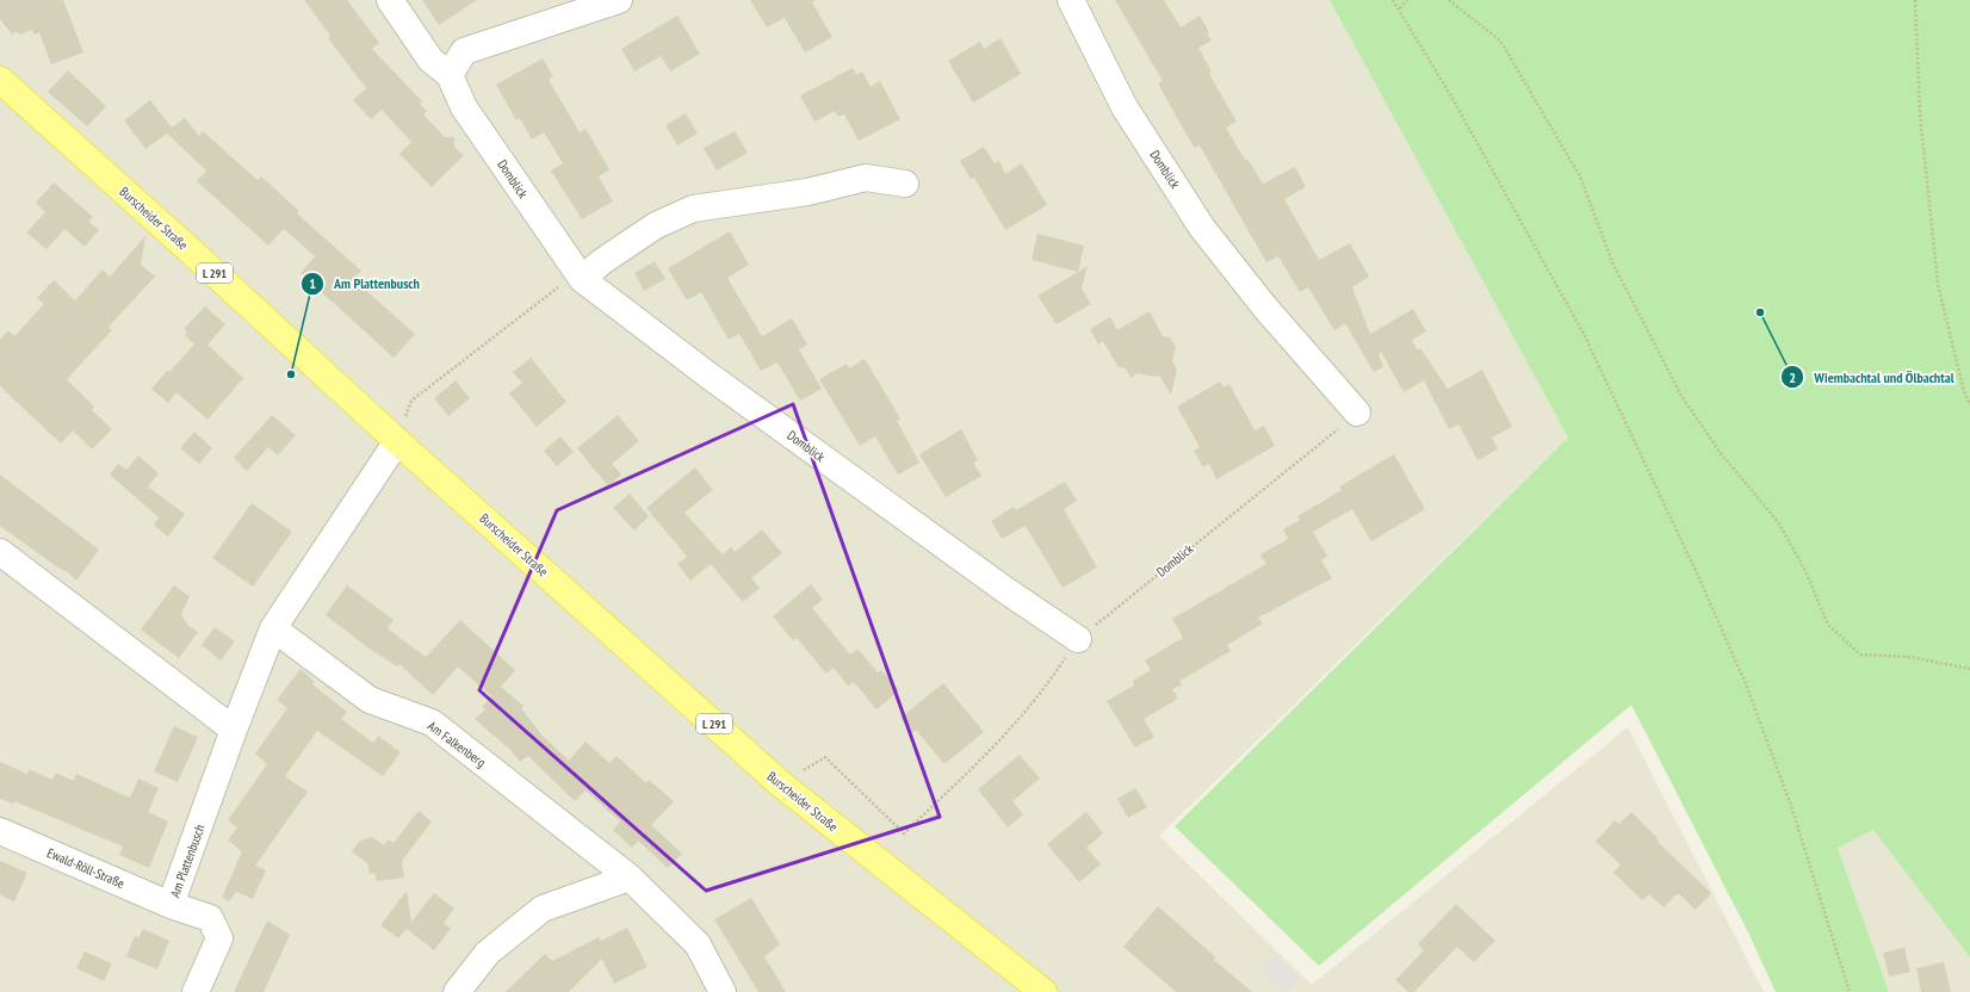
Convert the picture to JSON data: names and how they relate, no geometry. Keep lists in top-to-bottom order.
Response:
{
  "streets": {
    "main road": ["Burscheider Straße", "L 291"],
    "street": [
      "Domblick",
      "Am Falkenberg",
      "Am Plattenbusch",
      "Ewald-Röll-Straße"
    ]
  },
  "crossings": [
    ["Burscheider Straße", "Am Plattenbusch"],
    ["Am Falkenberg", "Am Plattenbusch"],
    ["Am Plattenbusch", "Ewald-Röll-Straße"]
  ],
  "places": ["Wiembachtal und Ölbachtal", "Am Plattenbusch"]
}
